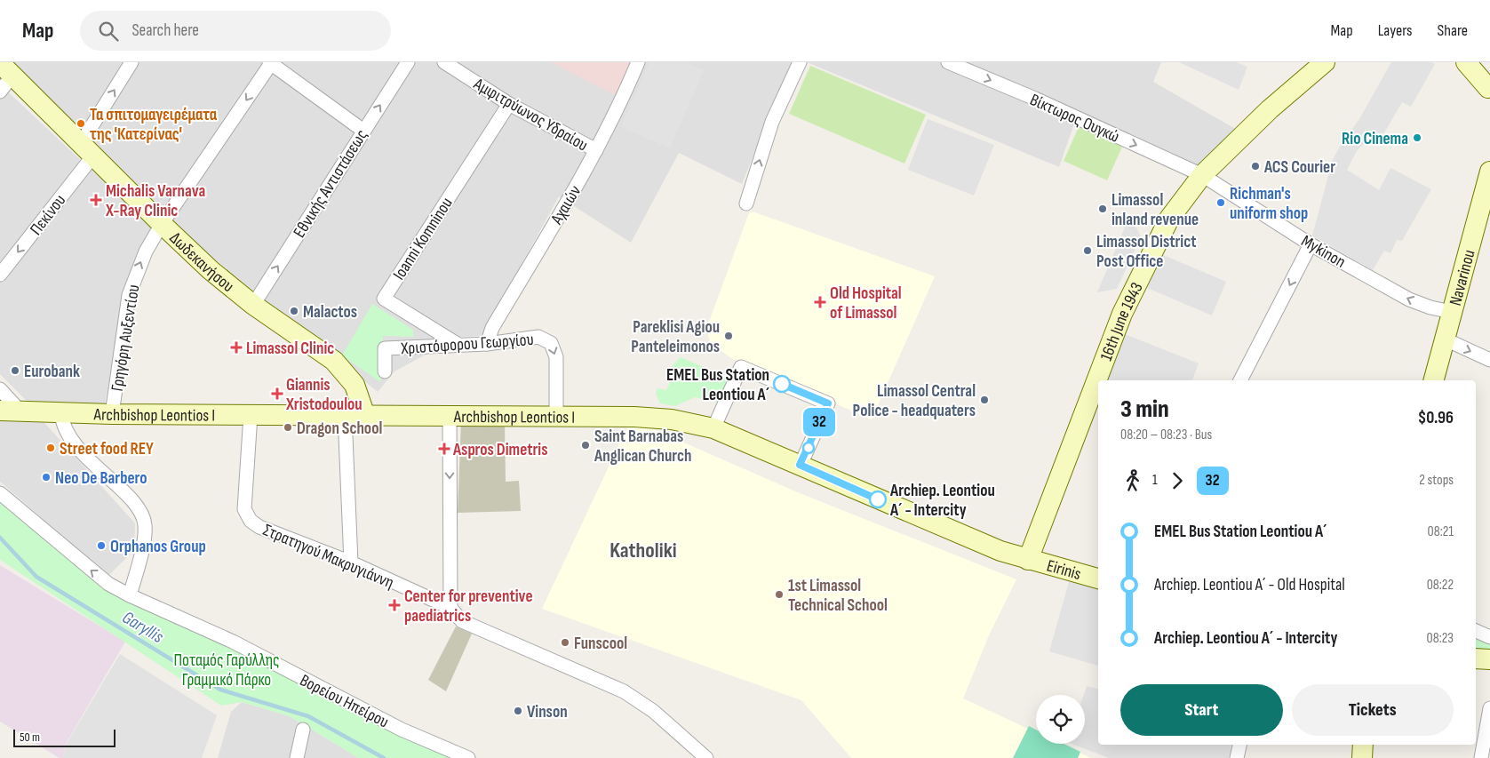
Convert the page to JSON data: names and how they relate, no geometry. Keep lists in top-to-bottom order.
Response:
{
  "streets": {
    "main road": [
      "Δωδεκανήσου",
      "Navarinou",
      "16th June 1943",
      "Archbishop Leontios I",
      "Eirinis"
    ],
    "street": [
      "Αμφιτρύωνος Υδραίου",
      "Βίκτωρος Ουγκώ",
      "Εθνικής Αντιστάσεως",
      "Αχαιών",
      "Πεκίνου",
      "Ioanni Komninou",
      "Mykinon",
      "Γρηγόρη Αυξεντίου",
      "Χριστόφορου Γεωργίου",
      "Στρατηγού Μακρυγιάννη",
      "Βορείου Ηπείρου"
    ]
  },
  "crossings": [
    ["Αμφιτρύωνος Υδραίου", "Αχαιών"],
    ["Αμφιτρύωνος Υδραίου", "Ioanni Komninou"],
    ["Βίκτωρος Ουγκώ", "Mykinon"],
    ["Βίκτωρος Ουγκώ", "16th June 1943"],
    ["Εθνικής Αντιστάσεως", "Δωδεκανήσου"],
    ["Αχαιών", "Χριστόφορου Γεωργίου"],
    ["Πεκίνου", "Δωδεκανήσου"],
    ["Ioanni Komninou", "Χριστόφορου Γεωργίου"],
    ["Mykinon", "Navarinou"],
    ["Mykinon", "16th June 1943"],
    ["Δωδεκανήσου", "Γρηγόρη Αυξεντίου"],
    ["Δωδεκανήσου", "Archbishop Leontios I"],
    ["16th June 1943", "Archbishop Leontios I"],
    ["16th June 1943", "Eirinis"],
    ["Γρηγόρη Αυξεντίου", "Archbishop Leontios I"],
    ["Χριστόφορου Γεωργίου", "Archbishop Leontios I"],
    ["Archbishop Leontios I", "Στρατηγού Μακρυγιάννη"],
    ["Archbishop Leontios I", "Eirinis"]
  ],
  "one_way": ["Βίκτωρος Ουγκώ", "Εθνικής Αντιστάσεως", "Mykinon"],
  "districts": ["Katholiki"],
  "water": ["Garyllis"],
  "parks": ["Ποταμός Γαρύλλης Γραμμικό Πάρκο"],
  "places": {
    "other": [
      "Τα σπιτομαγειρέματα της 'Κατερίνας'",
      "Rio Cinema",
      "ACS Courier",
      "Richman's uniform shop",
      "Limassol inland revenue",
      "Limassol District Post Office",
      "Malactos",
      "Pareklisi Agiou Panteleimonos",
      "Eurobank",
      "EMEL Bus Station Leontiou A´",
      "Limassol Central Police - headquaters",
      "Dragon School",
      "Saint Barnabas Anglican Church",
      "Street food REY",
      "Neo De Barbero",
      "Archiep. Leontiou A´ - Intercity",
      "Orphanos Group",
      "1st Limassol Technical School",
      "Funscool",
      "Vinson"
    ],
    "health": [
      "Michalis Varnava X-Ray Clinic",
      "Old Hospital of Limassol",
      "Limassol Clinic",
      "Giannis Xristodoulou",
      "Aspros Dimetris",
      "Center for preventive paediatrics"
    ]
  },
  "lines": ["bus line 32"],
  "scale_bar": "50 m",
  "page": {
    "header": "Map",
    "search": "Search here",
    "nav": ["Map", "Layers", "Share"],
    "on_map": "32",
    "heading": ["3 min", "08:20 – 08:23 · Bus", "$0.96"],
    "legs": ["1", "32", "2 stops"],
    "list": [
      {
        "name": "EMEL Bus Station Leontiou A´",
        "value": "08:21"
      },
      {
        "name": "Archiep. Leontiou A´ - Old Hospital",
        "value": "08:22"
      },
      {
        "name": "Archiep. Leontiou A´ - Intercity",
        "value": "08:23"
      }
    ],
    "buttons": ["Start", "Tickets"],
    "scale": "50 m"
  }
}
